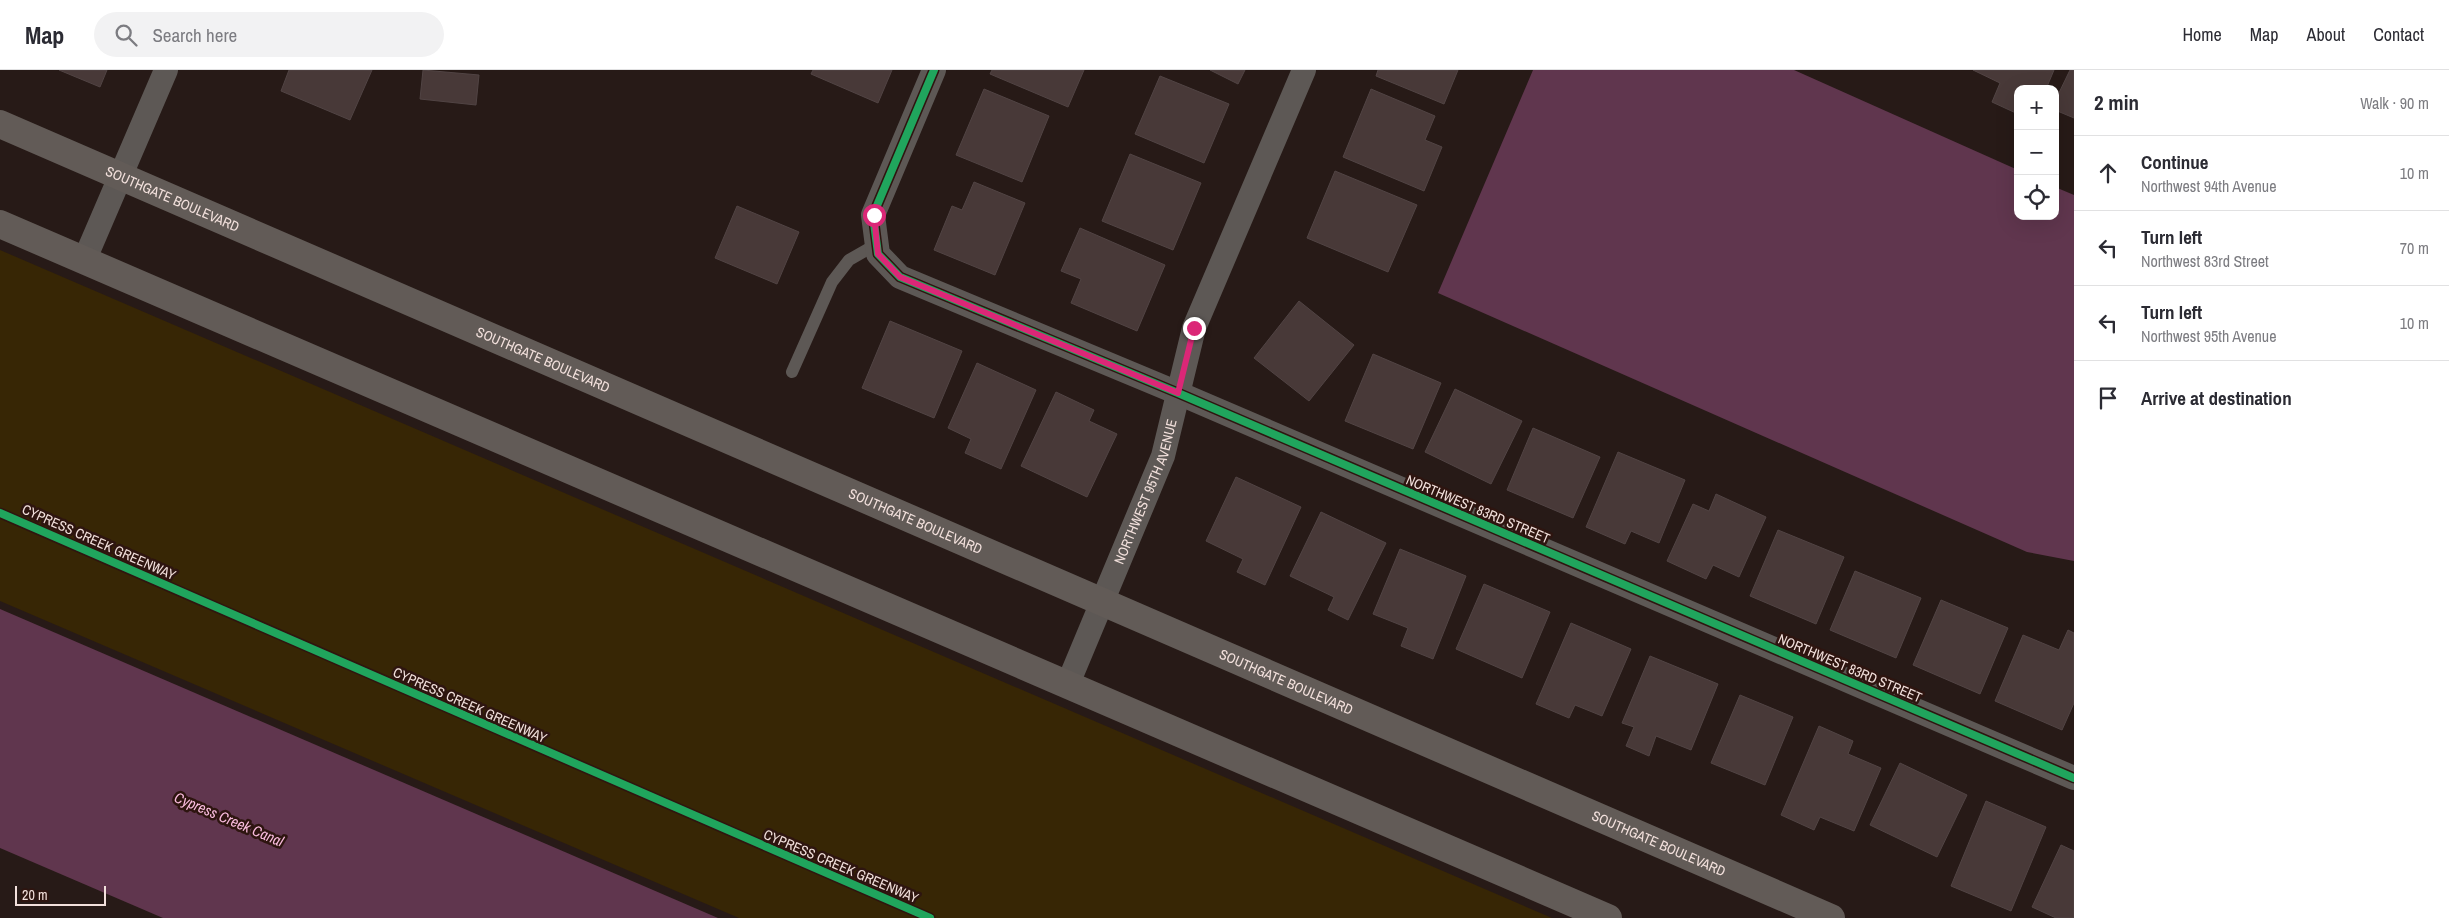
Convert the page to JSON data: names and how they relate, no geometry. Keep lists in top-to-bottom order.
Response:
{
  "streets": {
    "main road": ["SOUTHGATE BOULEVARD"],
    "street": ["NORTHWEST 95TH AVENUE", "NORTHWEST 83RD STREET"],
    "cycle path": ["CYPRESS CREEK GREENWAY"]
  },
  "crossings": [
    ["SOUTHGATE BOULEVARD", "NORTHWEST 95TH AVENUE"],
    ["NORTHWEST 95TH AVENUE", "NORTHWEST 83RD STREET"]
  ],
  "water": ["Cypress Creek Canal"],
  "scale_bar": "20 m",
  "page": {
    "header": "Map",
    "search": "Search here",
    "nav": [
      "Home",
      "Map",
      "About",
      "Contact"
    ],
    "heading": ["2 min", "Walk · 90 m"],
    "map_buttons": ["+", "−"],
    "list": [
      ["Continue", "Northwest 94th Avenue", "10 m"],
      ["Turn left", "Northwest 83rd Street", "70 m"],
      ["Turn left", "Northwest 95th Avenue", "10 m"],
      "Arrive at destination"
    ],
    "scale": "20 m"
  }
}
